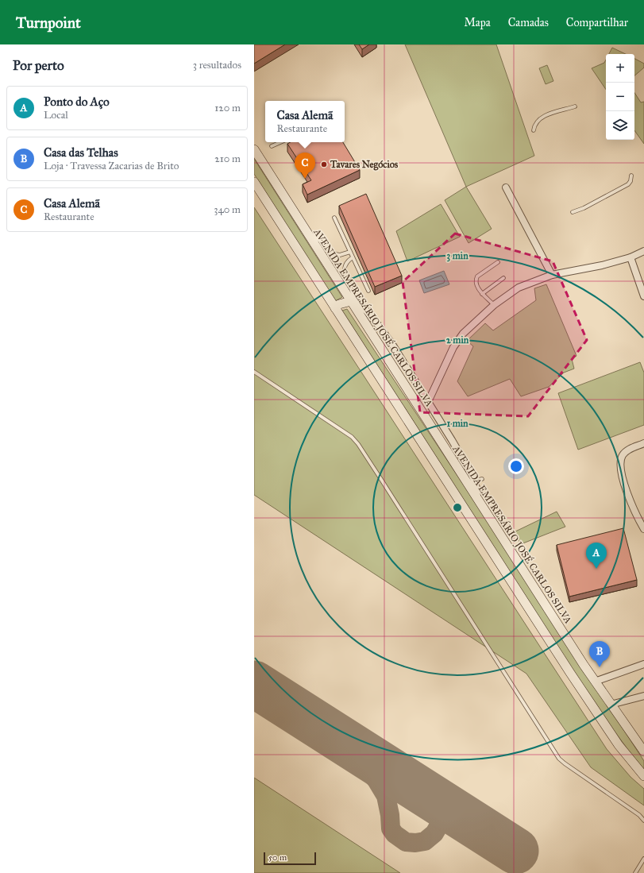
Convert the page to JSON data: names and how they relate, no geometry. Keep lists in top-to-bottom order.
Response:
{
  "streets": {
    "main road": ["AVENIDA EMPRESÁRIO JOSÉ CARLOS SILVA"]
  },
  "places": ["Tavares Negócios"],
  "scale_bar": "50 m",
  "page": {
    "header": "Turnpoint",
    "nav": ["Mapa", "Camadas", "Compartilhar"],
    "heading": ["Por perto", "3 resultados"],
    "map_buttons": ["+", "−"],
    "list": [
      {
        "mark": "A",
        "name": "Ponto do Aço",
        "note": "Local",
        "value": "120 m"
      },
      {
        "mark": "B",
        "name": "Casa das Telhas",
        "note": "Loja · Travessa Zacarias de Brito",
        "value": "210 m"
      },
      {
        "mark": "C",
        "name": "Casa Alemã",
        "note": "Restaurante",
        "value": "340 m"
      }
    ],
    "popup": ["Casa Alemã", "Restaurante"],
    "pins": ["C", "A", "B"],
    "scale": "50 m"
  },
  "rings": ["3 min", "2 min", "1 min"]
}
